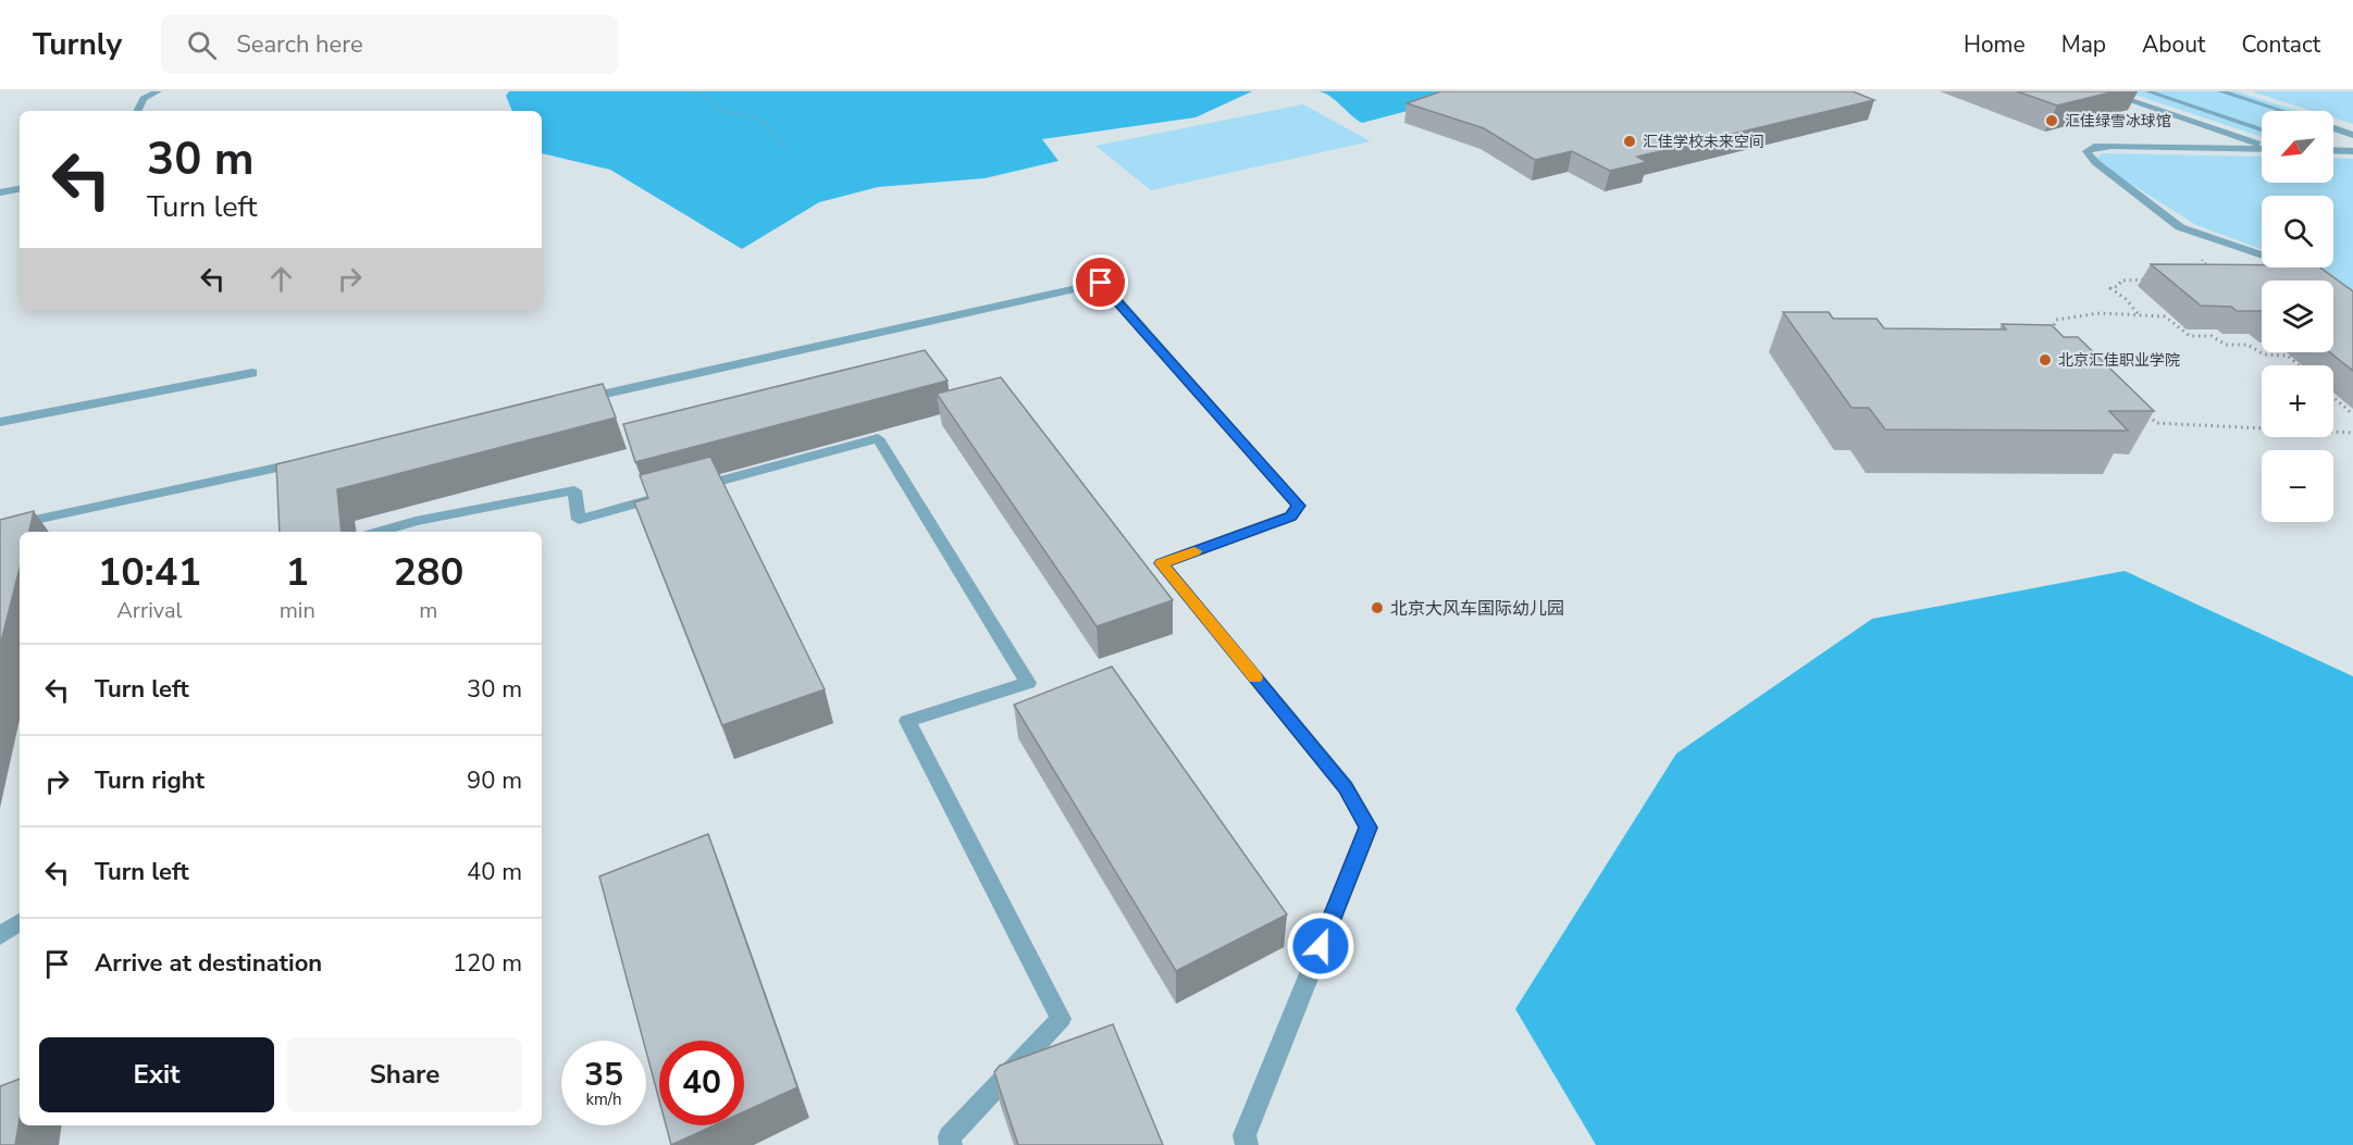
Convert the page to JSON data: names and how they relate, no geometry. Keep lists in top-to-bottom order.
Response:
{
  "places": [
    "汇佳绿雪冰球馆",
    "汇佳学校未来空间",
    "北京汇佳职业学院",
    "北京大风车国际幼儿园"
  ],
  "north": "bottom left",
  "page": {
    "header": "Turnly",
    "search": "Search here",
    "nav": [
      "Home",
      "Map",
      "About",
      "Contact"
    ],
    "map_buttons": ["+", "−"],
    "turn": ["30 m", "Turn left"],
    "eta": [
      "10:41",
      "Arrival",
      "1",
      "min",
      "280",
      "m"
    ],
    "list": [
      {
        "name": "Turn left",
        "value": "30 m"
      },
      {
        "name": "Turn right",
        "value": "90 m"
      },
      {
        "name": "Turn left",
        "value": "40 m"
      },
      {
        "name": "Arrive at destination",
        "value": "120 m"
      }
    ],
    "buttons": ["Exit", "Share"],
    "speed": "35 km/h",
    "limit": "40"
  }
}
